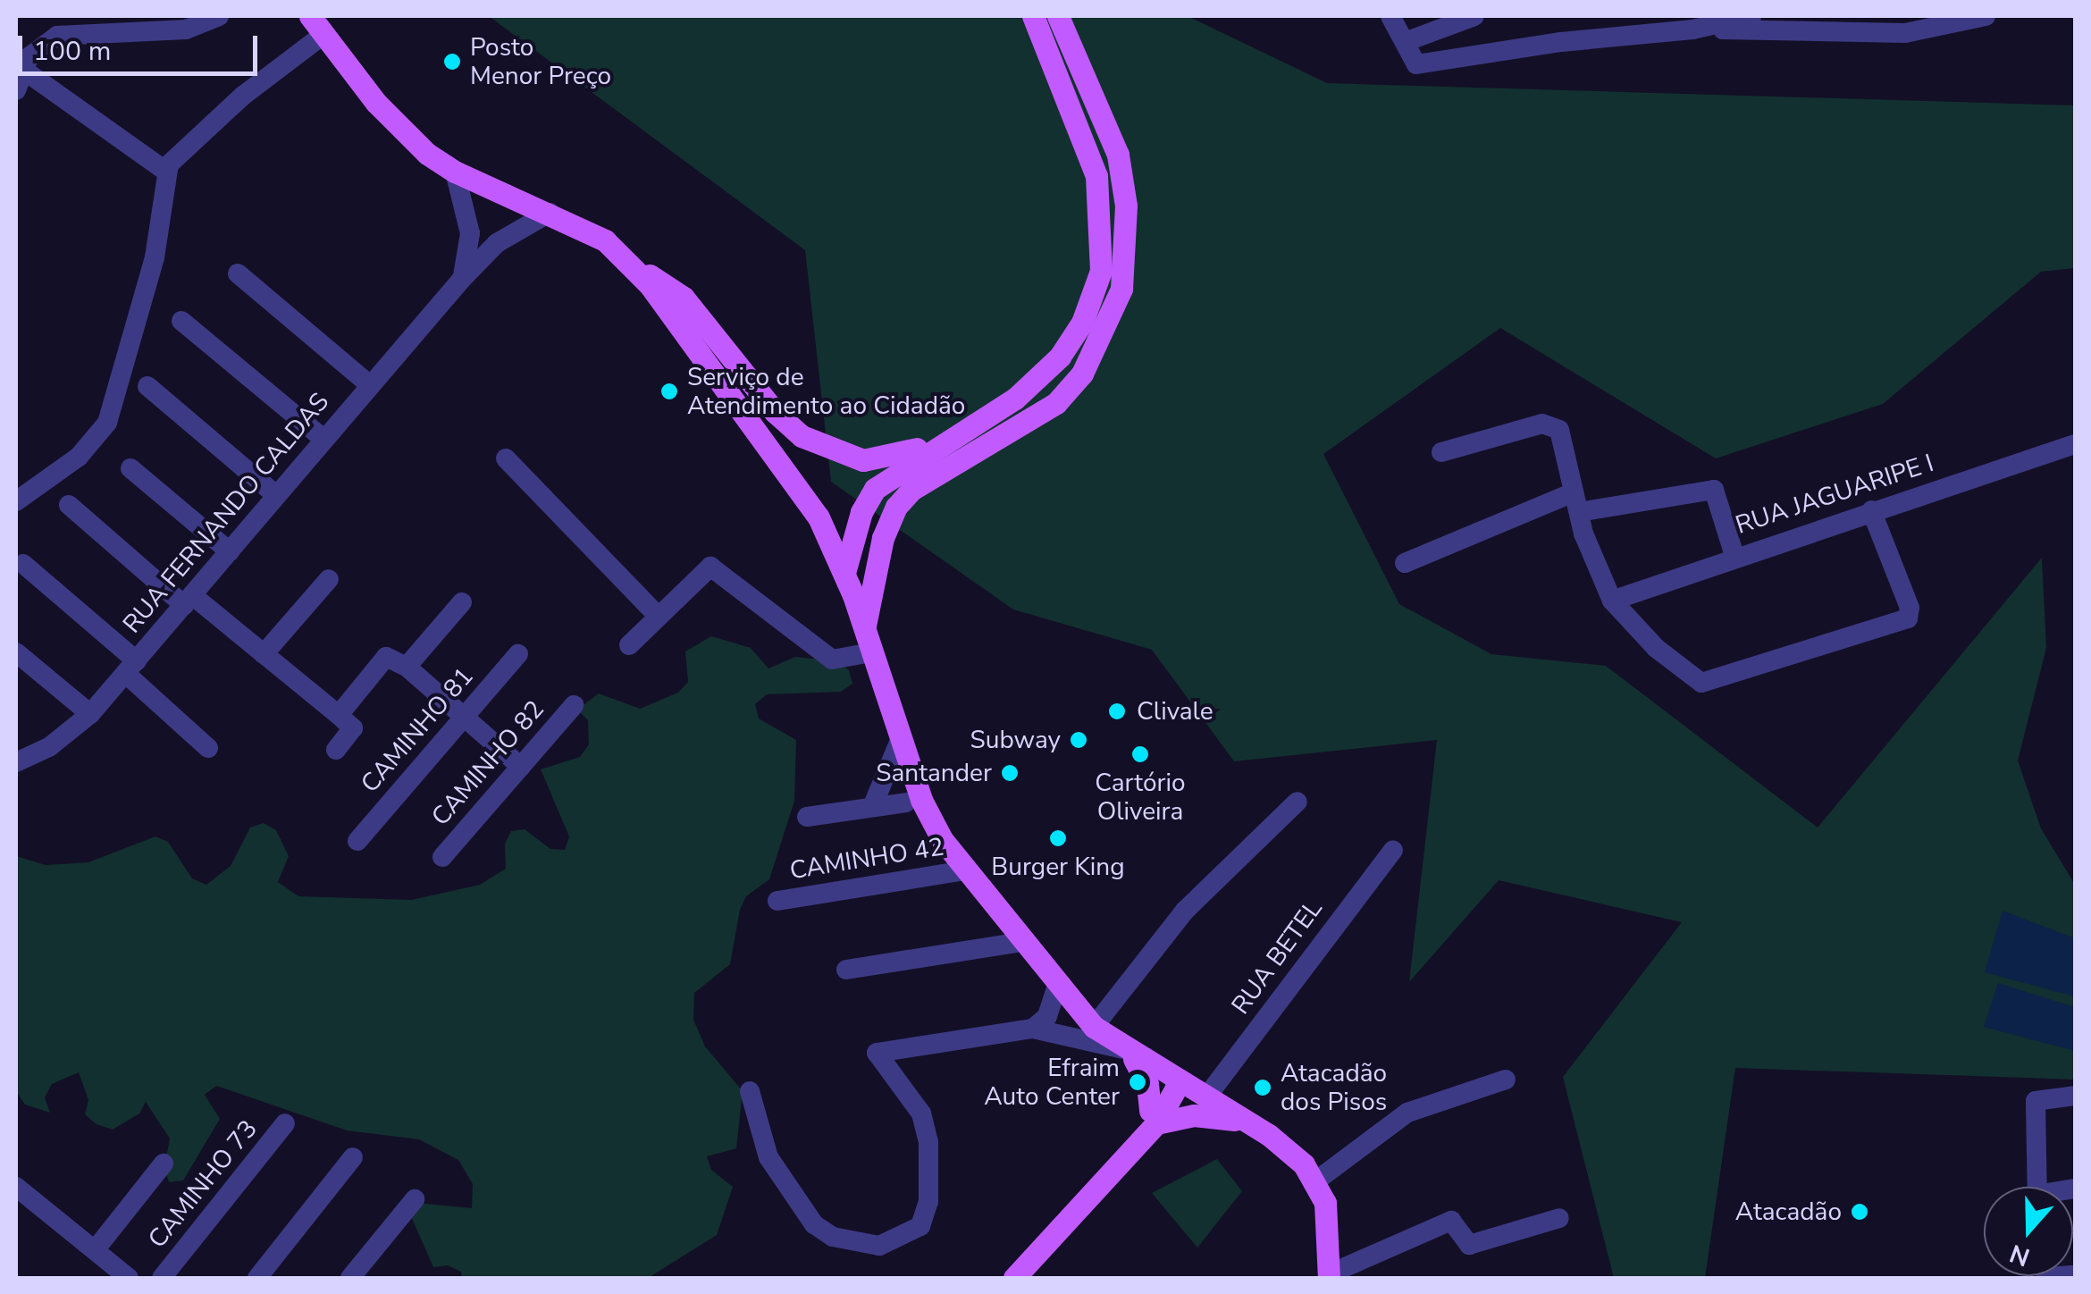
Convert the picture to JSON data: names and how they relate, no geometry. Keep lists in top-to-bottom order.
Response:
{
  "streets": {
    "street": [
      "RUA JAGUARIPE I",
      "RUA FERNANDO CALDAS",
      "CAMINHO 81",
      "CAMINHO 82",
      "CAMINHO 42",
      "RUA BETEL",
      "CAMINHO 73"
    ]
  },
  "places": [
    "Posto Menor Preço",
    "Serviço de Atendimento ao Cidadão",
    "Clivale",
    "Subway",
    "Cartório Oliveira",
    "Santander",
    "Burger King",
    "Efraim Auto Center",
    "Atacadão dos Pisos",
    "Atacadão"
  ],
  "scale_bar": "100 m",
  "north": "bottom"
}
